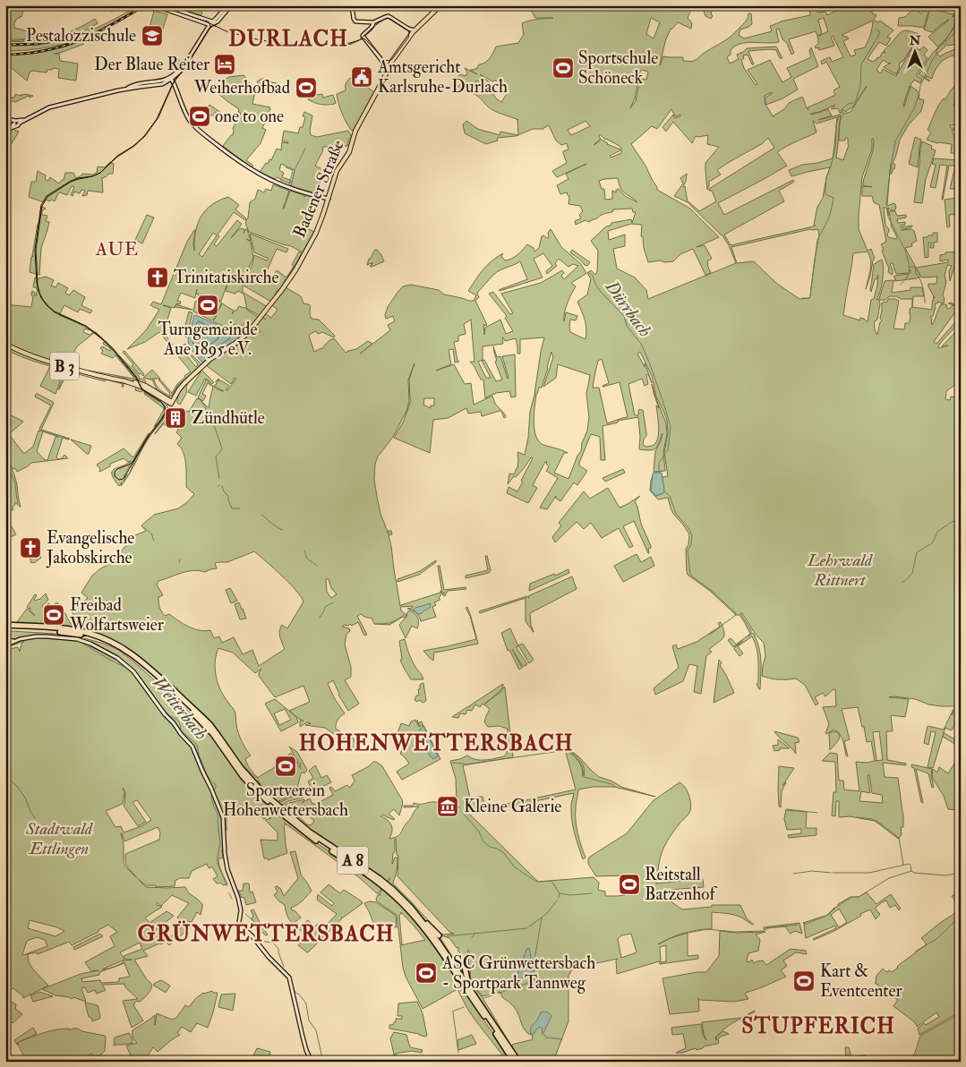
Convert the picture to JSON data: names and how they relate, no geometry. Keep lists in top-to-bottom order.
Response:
{
  "streets": {
    "highway": ["A 8"],
    "main road": ["Badener Straße", "B 3"]
  },
  "crossings": [
    ["Badener Straße", "B 3"]
  ],
  "districts": [
    "DURLACH",
    "AUE",
    "HOHENWETTERSBACH",
    "GRÜNWETTERSBACH",
    "STUPFERICH"
  ],
  "water": ["Dürrbach", "Wetterbach"],
  "parks": ["Lehrwald Rittnert", "Stadtwald Ettlingen"],
  "places": {
    "school or university": ["Pestalozzischule"],
    "hotel": ["Der Blaue Reiter"],
    "sports": [
      "Sportschule Schöneck",
      "Weiherhofbad",
      "one to one",
      "Turngemeinde Aue 1895 e.V.",
      "Freibad Wolfartsweier",
      "Sportverein Hohenwettersbach",
      "Reitstall Batzenhof",
      "ASC Grünwettersbach - Sportpark Tannweg",
      "Kart & Eventcenter"
    ],
    "public building": ["Amtsgericht Karlsruhe-Durlach"],
    "church": ["Trinitatiskirche", "Evangelische Jakobskirche"],
    "building": ["Zündhütle"],
    "museum": ["Kleine Galerie"]
  },
  "north": "top"
}
